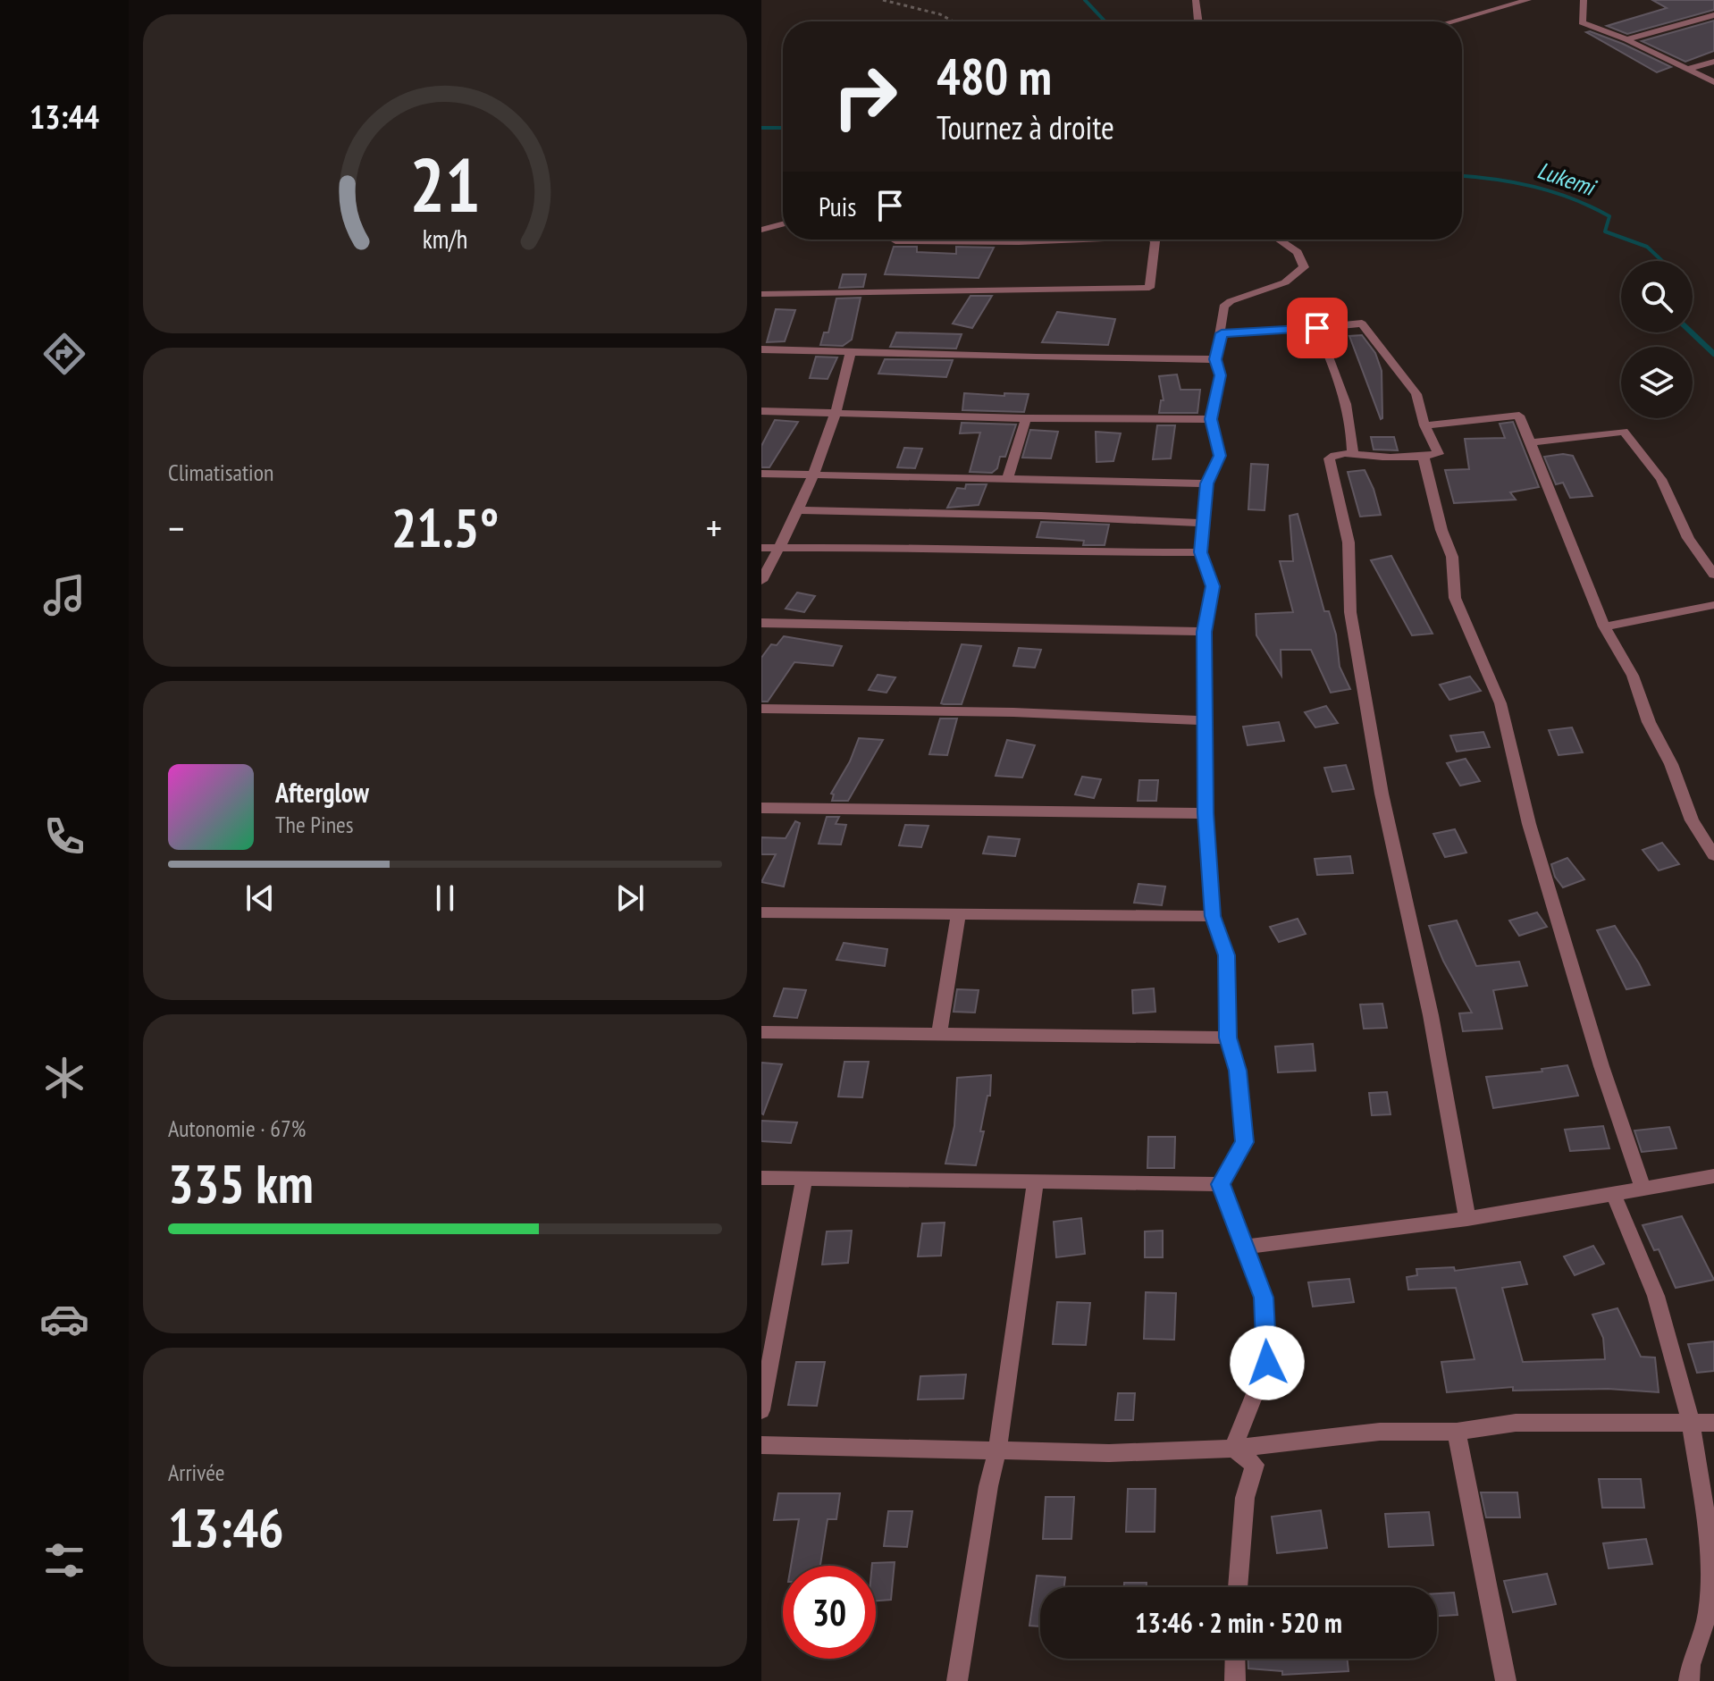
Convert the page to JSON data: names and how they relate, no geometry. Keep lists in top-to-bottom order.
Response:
{
  "water": ["Lukemi"],
  "page": {
    "tabs": "13:44",
    "turn": ["480 m", "Tournez à droite"],
    "then": "Puis",
    "tile": [
      "Climatisation",
      ["Autonomie · 67%", "335 km"],
      ["Arrivée", "13:46"]
    ],
    "heat": ["−", "21.5°", "+"],
    "song": ["Afterglow", "The Pines"],
    "limit": "30",
    "trip": "13:46 · 2 min · 520 m",
    "gauge": ["21", "km/h"]
  }
}
